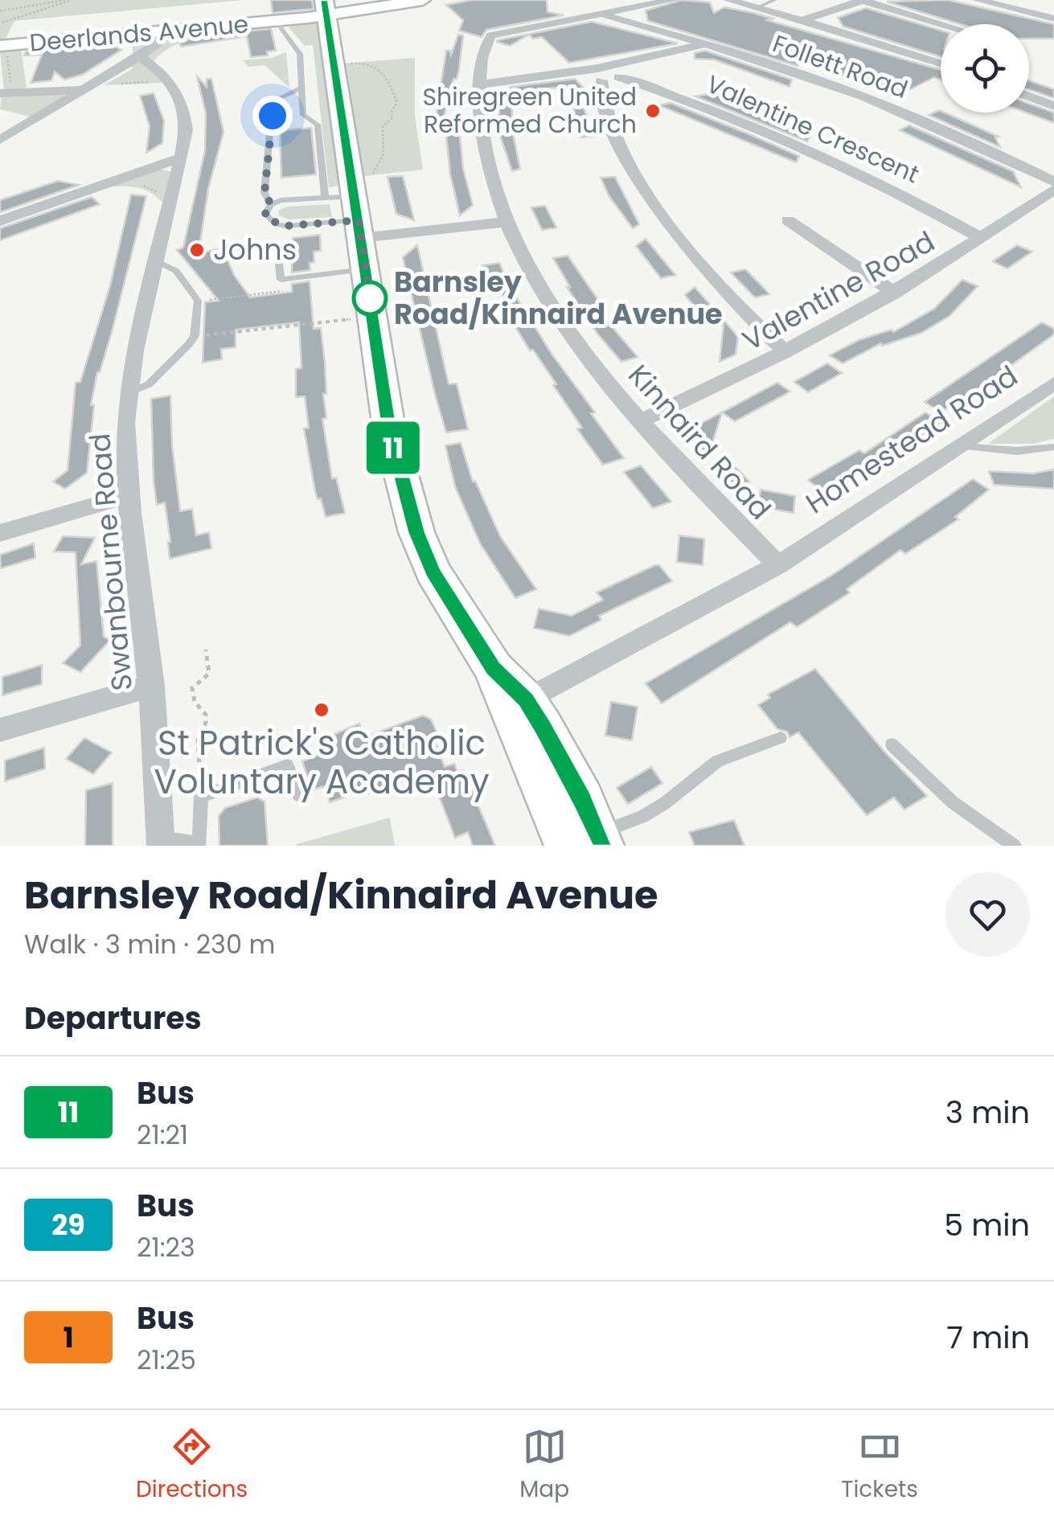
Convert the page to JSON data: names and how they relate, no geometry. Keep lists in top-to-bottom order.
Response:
{
  "streets": {
    "street": [
      "Deerlands Avenue",
      "Follett Road",
      "Valentine Crescent",
      "Valentine Road",
      "Homestead Road",
      "Kinnaird Road",
      "Swanbourne Road"
    ]
  },
  "crossings": [
    ["Follett Road", "Kinnaird Road"],
    ["Valentine Crescent", "Valentine Road"],
    ["Valentine Road", "Kinnaird Road"],
    ["Homestead Road", "Kinnaird Road"]
  ],
  "places": [
    "Shiregreen United Reformed Church",
    "Johns",
    "Barnsley Road/Kinnaird Avenue",
    "St Patrick's Catholic Voluntary Academy"
  ],
  "lines": ["bus line 11"],
  "page": {
    "on_map": "11",
    "heading": [
      ["Barnsley Road/Kinnaird Avenue", "Walk · 3 min · 230 m"],
      "Departures"
    ],
    "list": [
      {
        "mark": "11",
        "name": "Bus",
        "note": "21:21",
        "value": "3 min"
      },
      {
        "mark": "29",
        "name": "Bus",
        "note": "21:23",
        "value": "5 min"
      },
      {
        "mark": "1",
        "name": "Bus",
        "note": "21:25",
        "value": "7 min"
      }
    ],
    "tabs": ["Directions", "Map", "Tickets"]
  }
}
